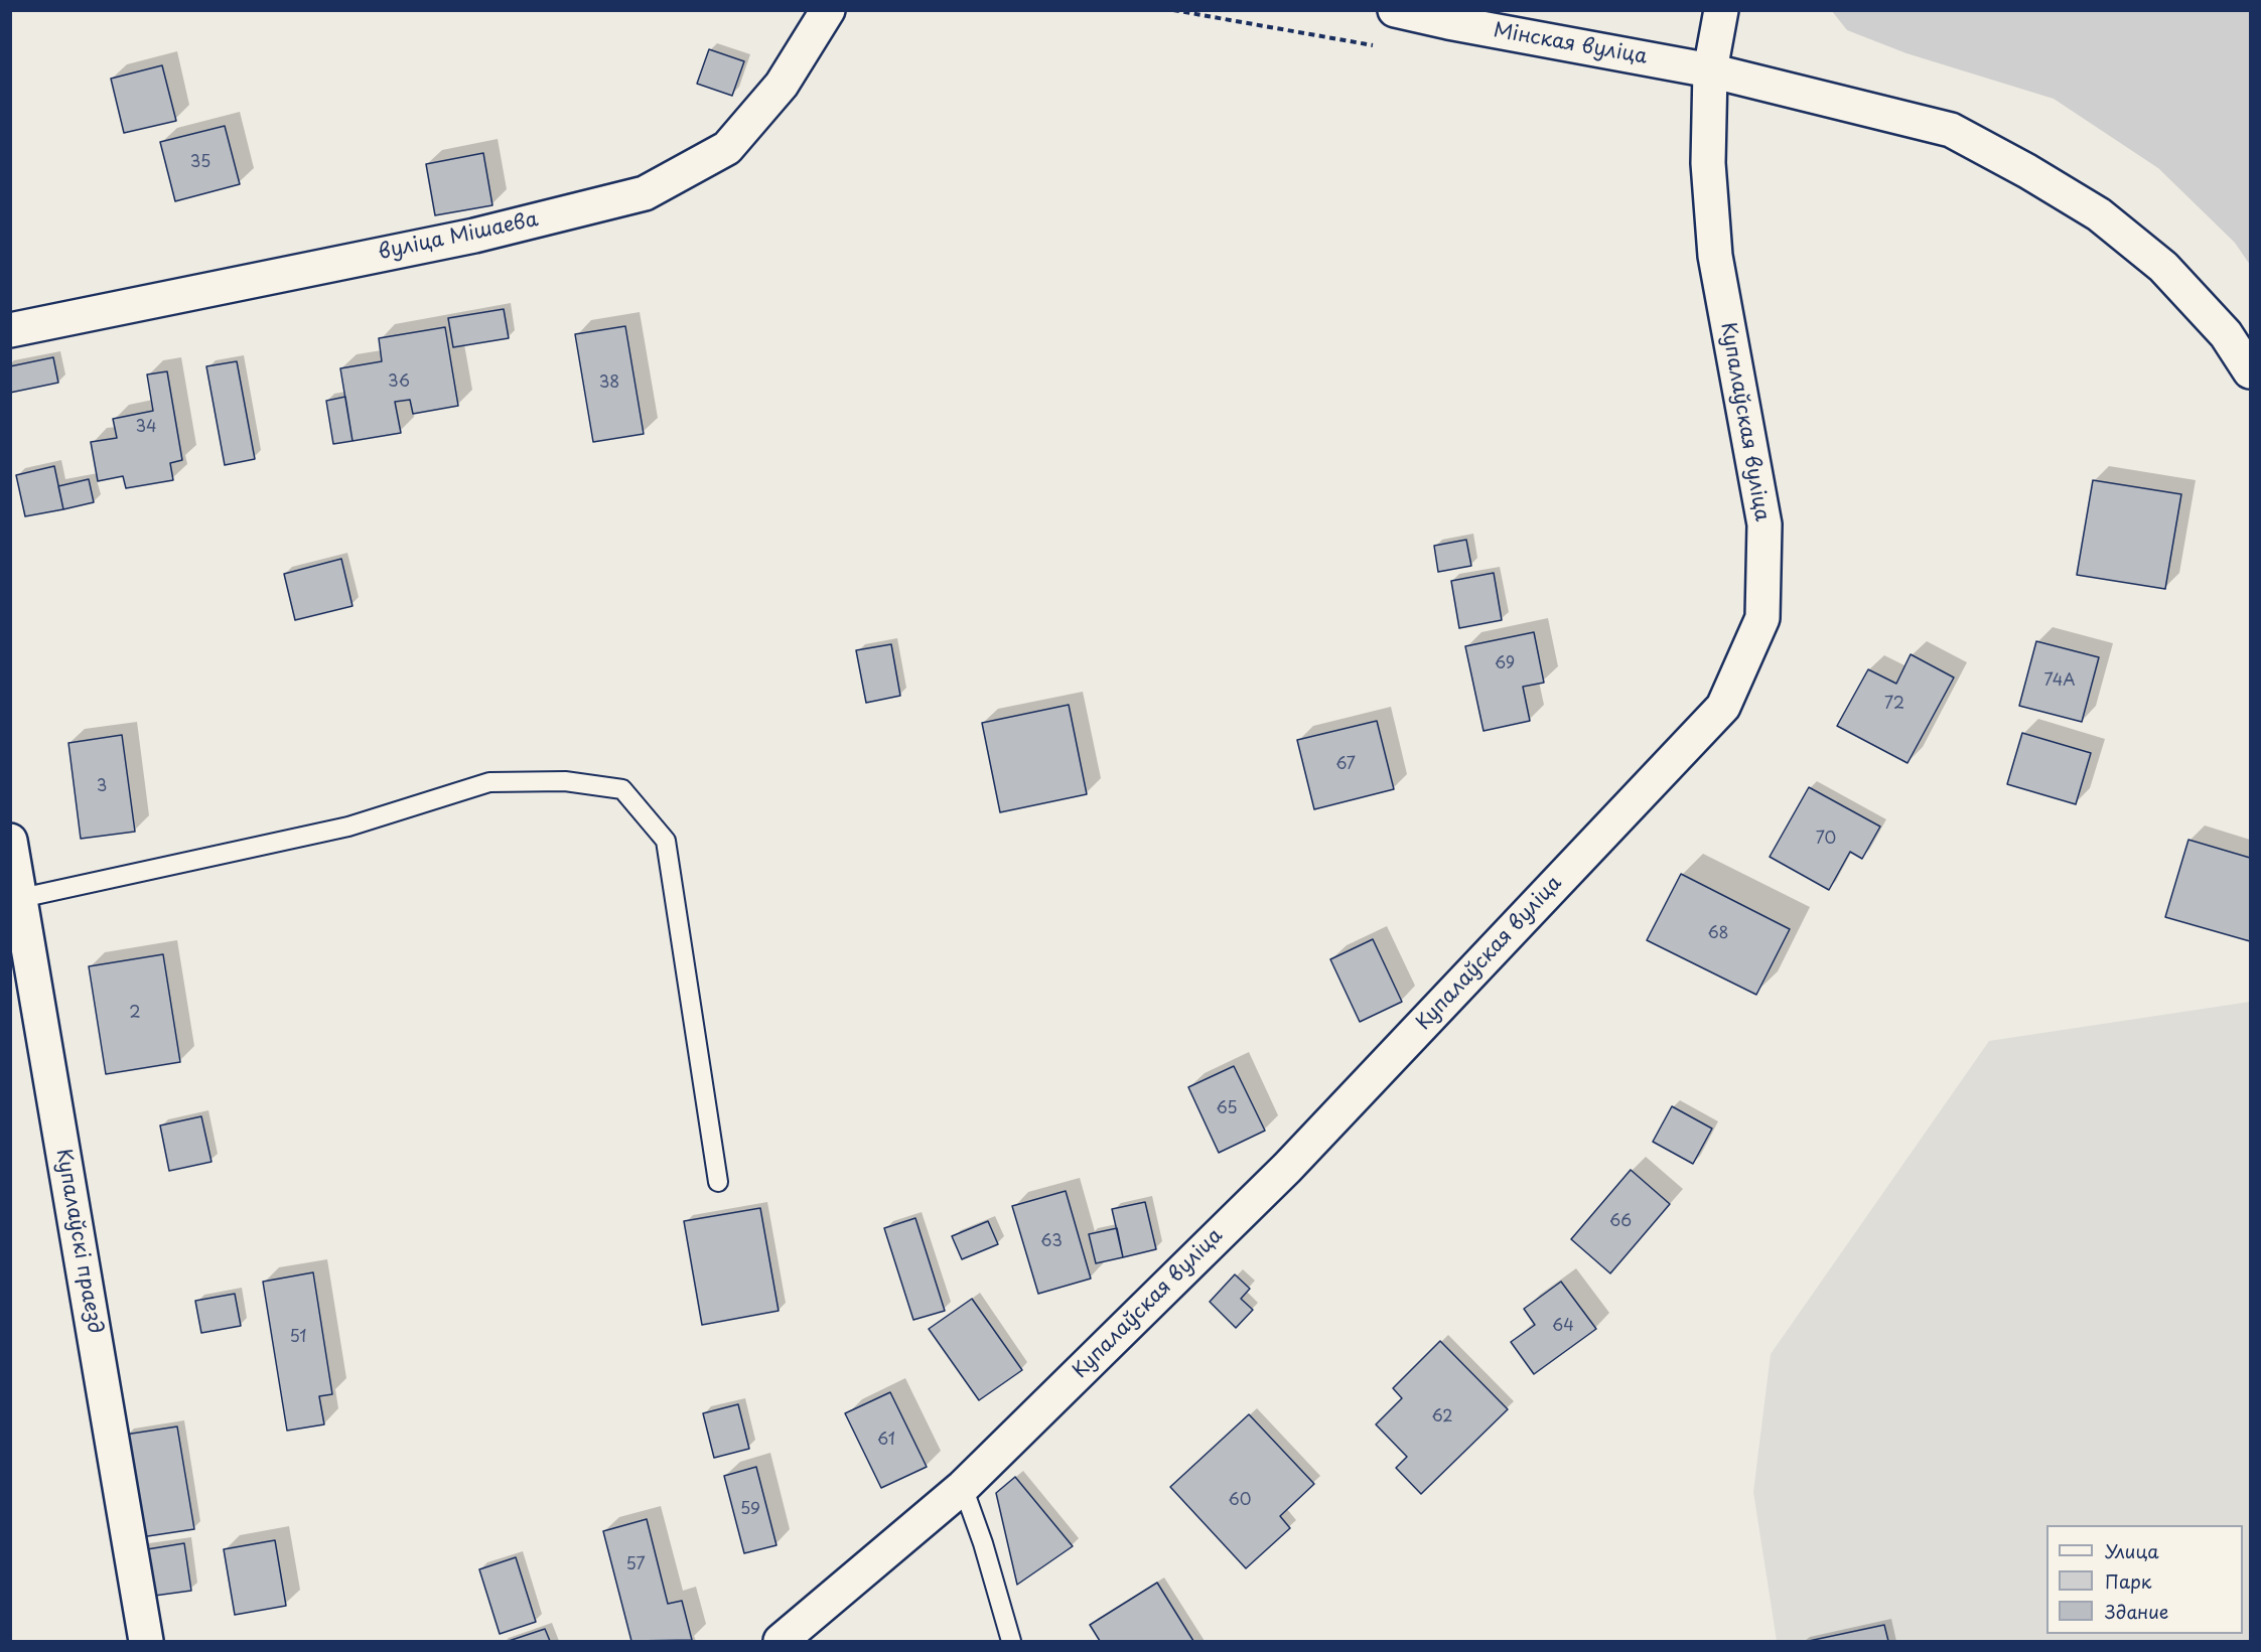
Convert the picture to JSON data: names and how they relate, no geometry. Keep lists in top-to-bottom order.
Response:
{
  "streets": {
    "street": [
      "Мінская вуліца",
      "вуліца Мішаева",
      "Купалаўская вуліца",
      "Купалаўскі праезд"
    ]
  },
  "crossings": [
    ["Мінская вуліца", "Купалаўская вуліца"]
  ],
  "house_numbers": [
    "35",
    "36",
    "38",
    "34",
    "69",
    "74А",
    "72",
    "67",
    "3",
    "70",
    "68",
    "2",
    "65",
    "66",
    "63",
    "64",
    "51",
    "62",
    "61",
    "60",
    "59",
    "57"
  ],
  "legend": ["Улица", "Парк", "Здание"]
}
